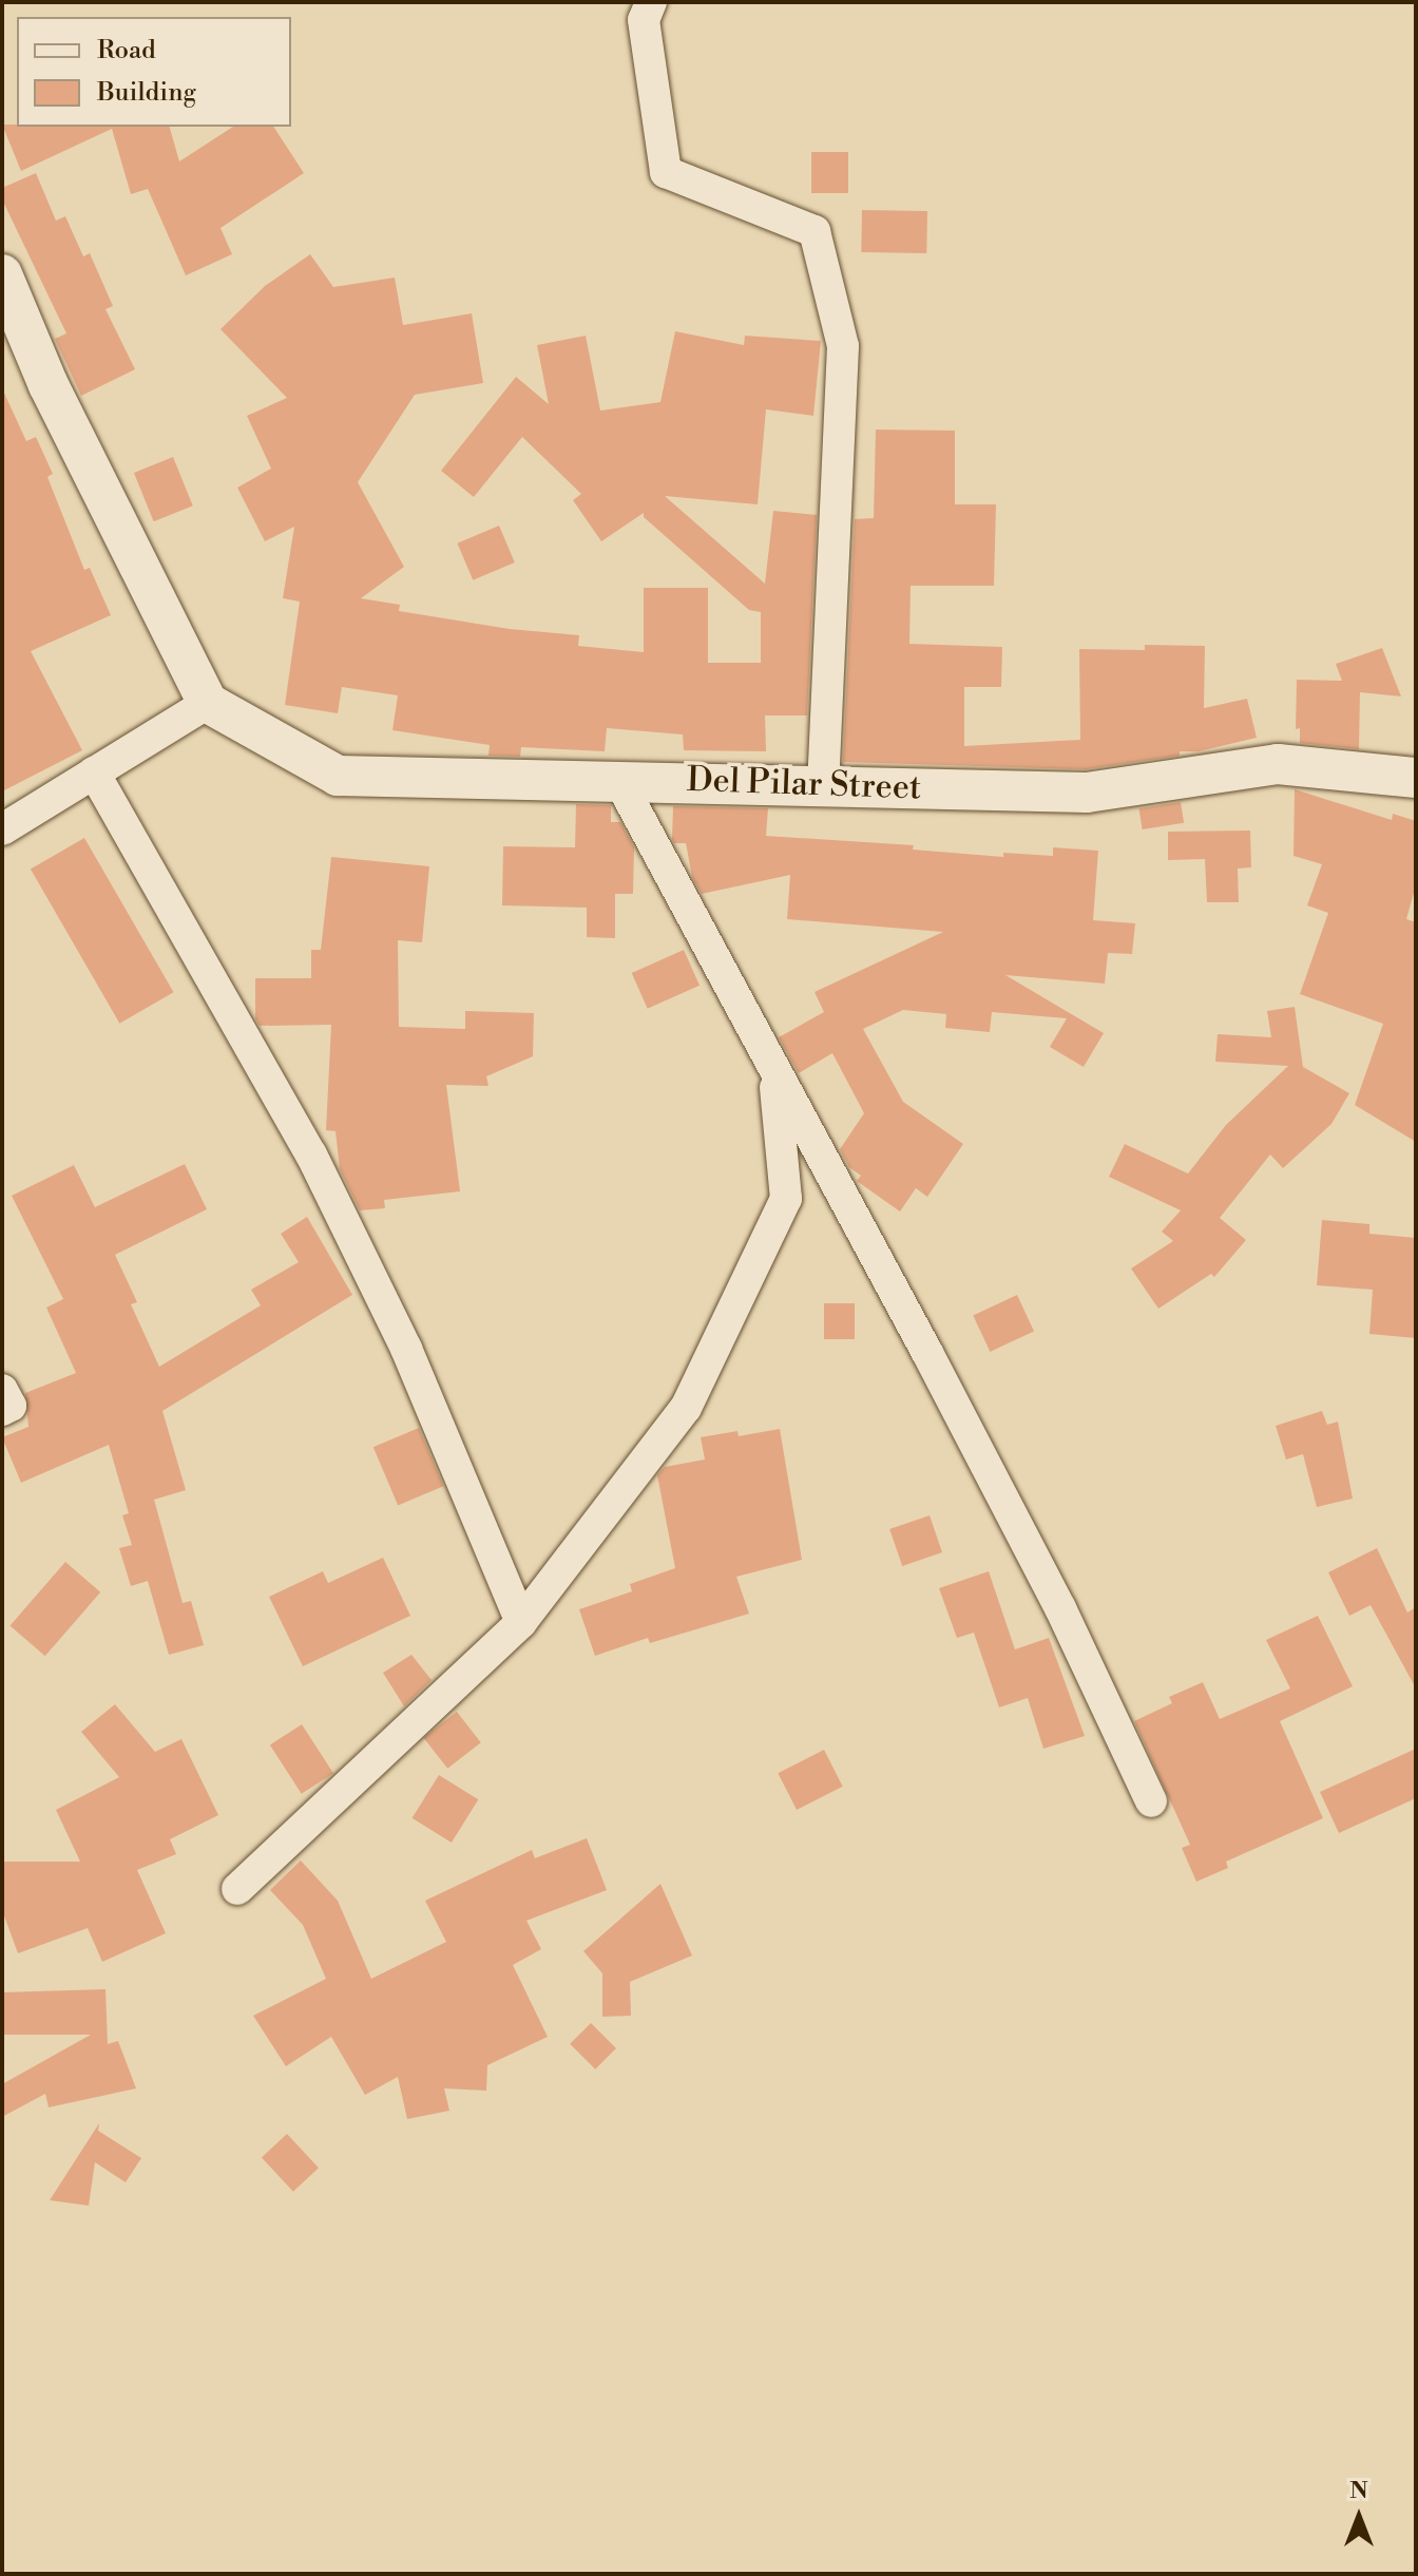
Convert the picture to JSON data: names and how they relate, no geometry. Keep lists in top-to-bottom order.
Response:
{
  "streets": {
    "street": ["Del Pilar Street"]
  },
  "legend": ["Road", "Building"],
  "north": "top"
}
